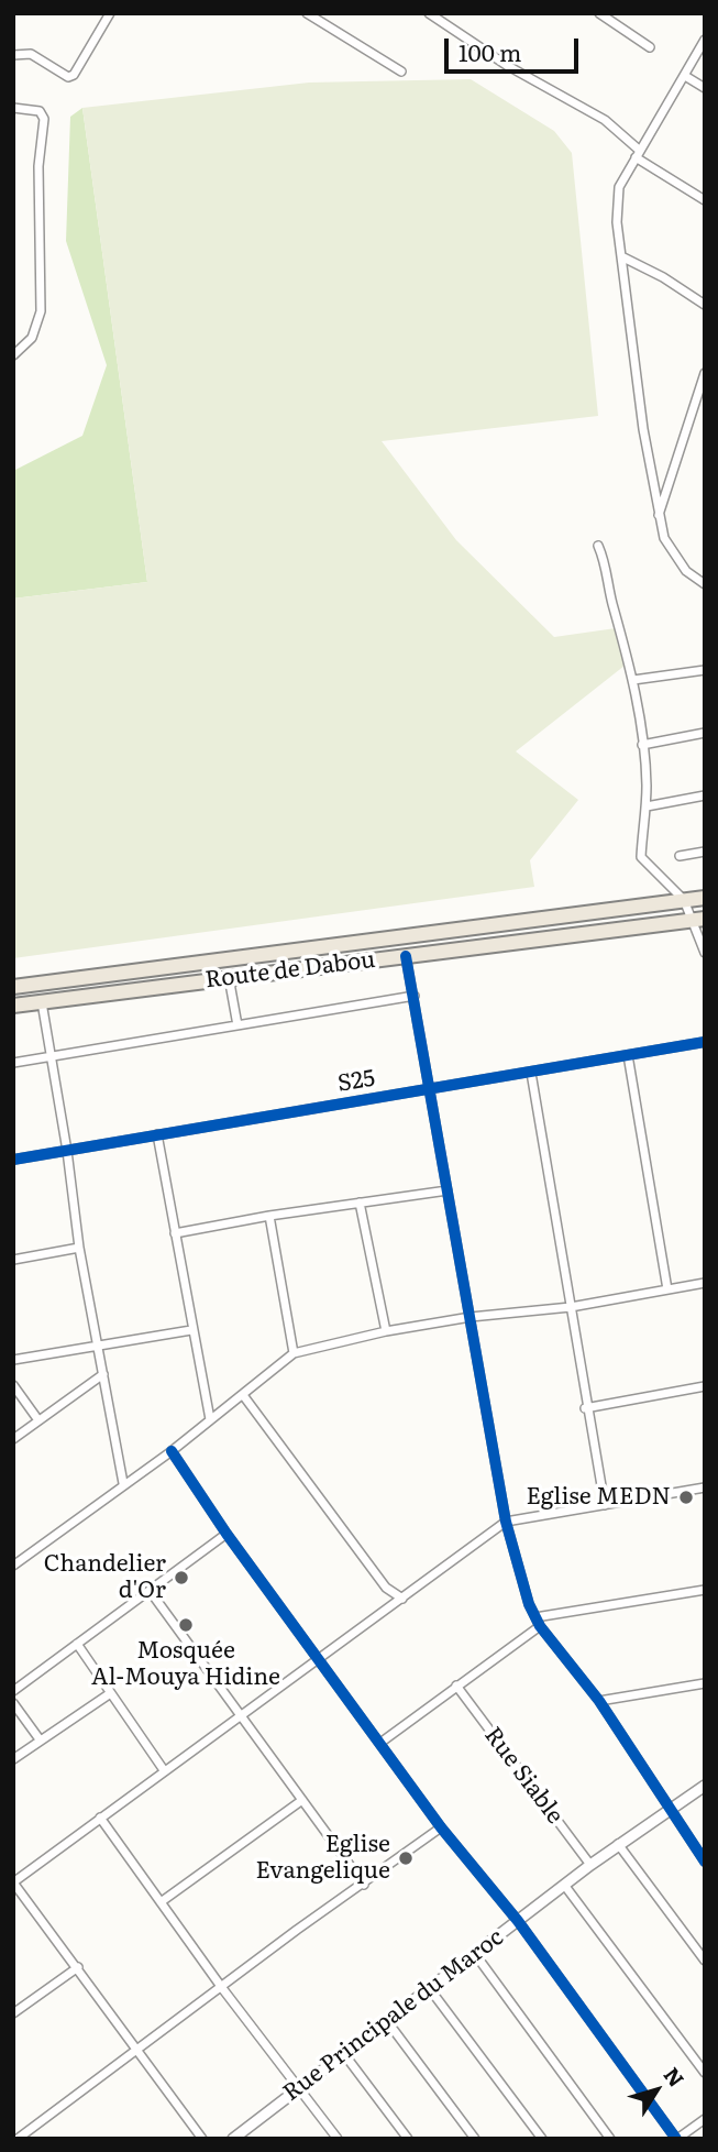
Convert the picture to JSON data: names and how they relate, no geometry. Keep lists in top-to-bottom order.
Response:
{
  "streets": {
    "main road": ["Route de Dabou"],
    "street": ["S25", "Rue Siable", "Rue Principale du Maroc"]
  },
  "crossings": [
    ["Rue Siable", "Rue Principale du Maroc"]
  ],
  "places": [
    "Eglise MEDN",
    "Chandelier d'Or",
    "Mosquée Al-Mouya Hidine",
    "Eglise Evangelique"
  ],
  "scale_bar": "100 m",
  "north": "top right"
}
